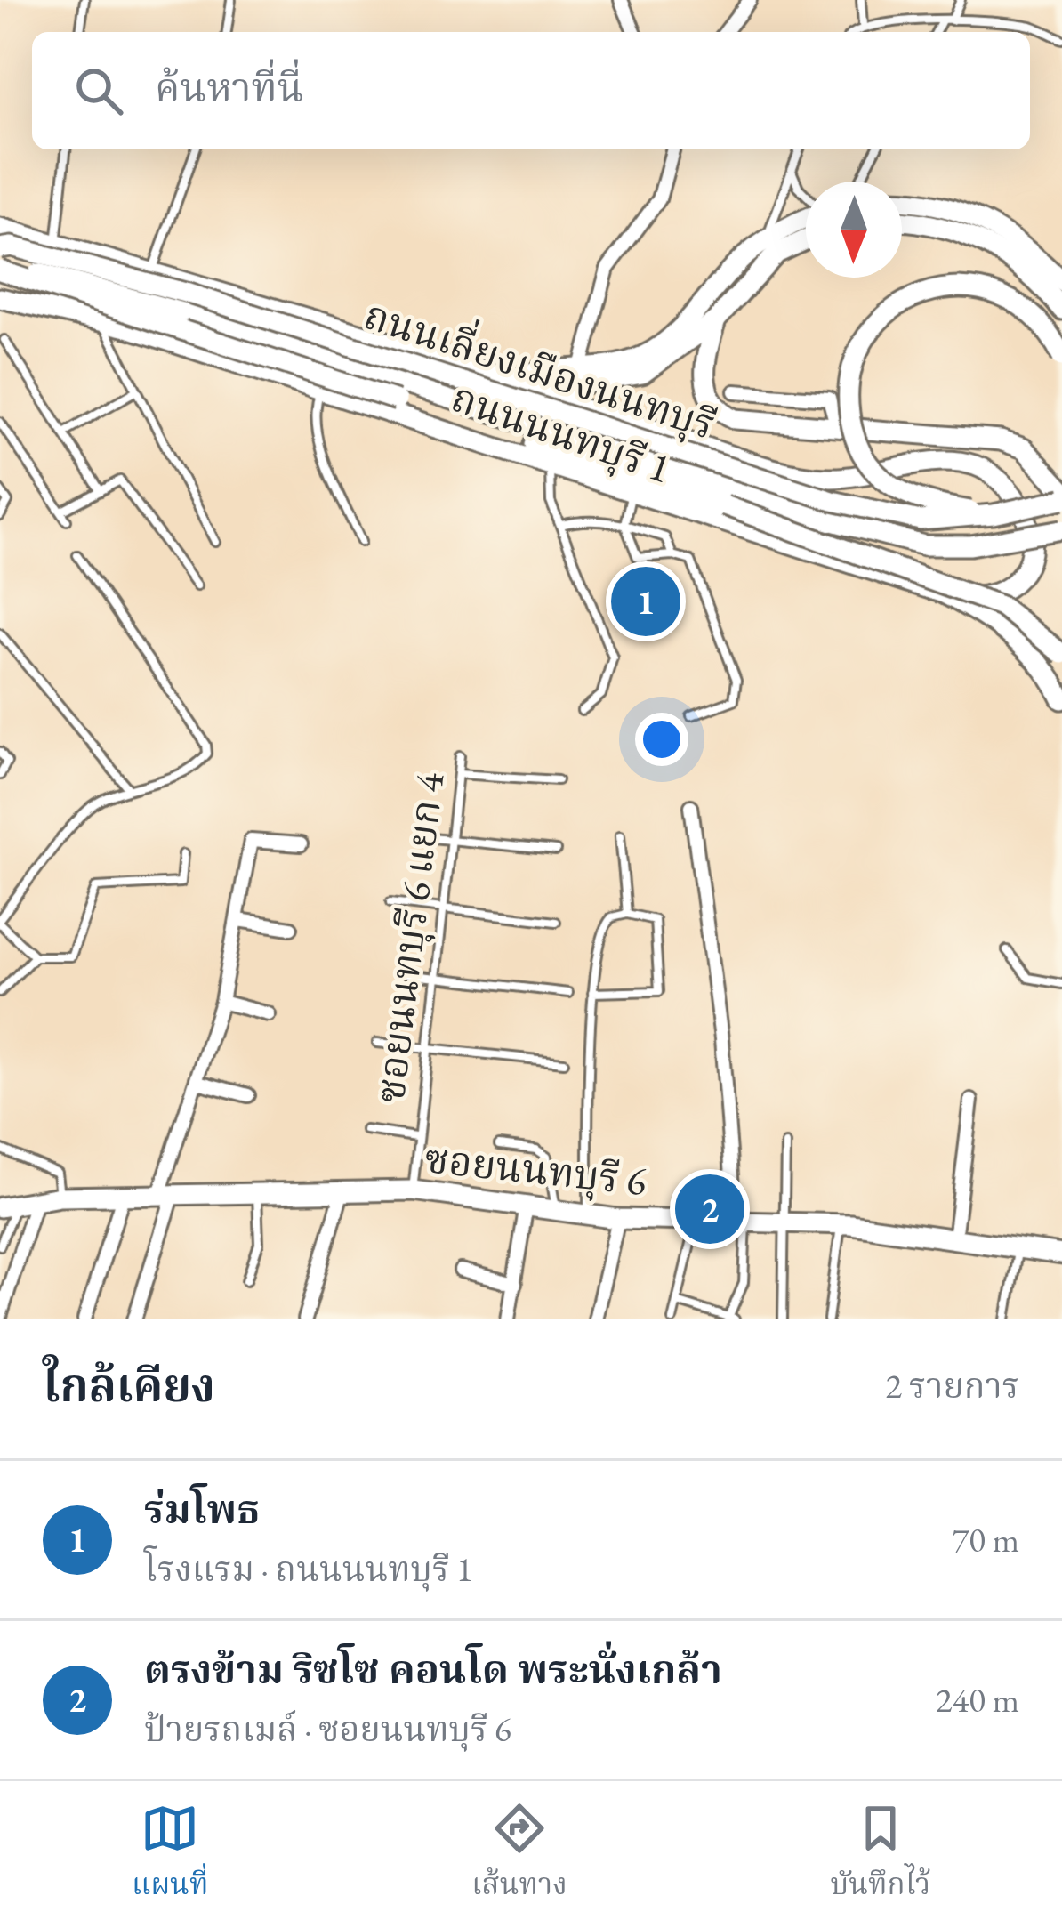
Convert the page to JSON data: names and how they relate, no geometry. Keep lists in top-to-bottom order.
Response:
{
  "streets": {
    "main road": ["ถนนเลี่ยงเมืองนนทบุรี", "ถนนนนทบุรี 1", "ซอยนนทบุรี 6"],
    "lane": ["ซอยนนทบุรี 6 แยก 4"]
  },
  "crossings": [
    ["ซอยนนทบุรี 6 แยก 4", "ซอยนนทบุรี 6"]
  ],
  "north": "bottom",
  "page": {
    "search": "ค้นหาที่นี่",
    "pins": ["1", "2"],
    "heading": ["ใกล้เคียง", "2 รายการ"],
    "list": [
      {
        "mark": "1",
        "name": "ร่มโพธ",
        "note": "โรงแรม · ถนนนนทบุรี 1",
        "value": "70 m"
      },
      {
        "mark": "2",
        "name": "ตรงข้าม ริซโซ คอนโด พระนั่งเกล้า",
        "note": "ป้ายรถเมล์ · ซอยนนทบุรี 6",
        "value": "240 m"
      }
    ],
    "nav": ["แผนที่", "เส้นทาง", "บันทึกไว้"]
  }
}
